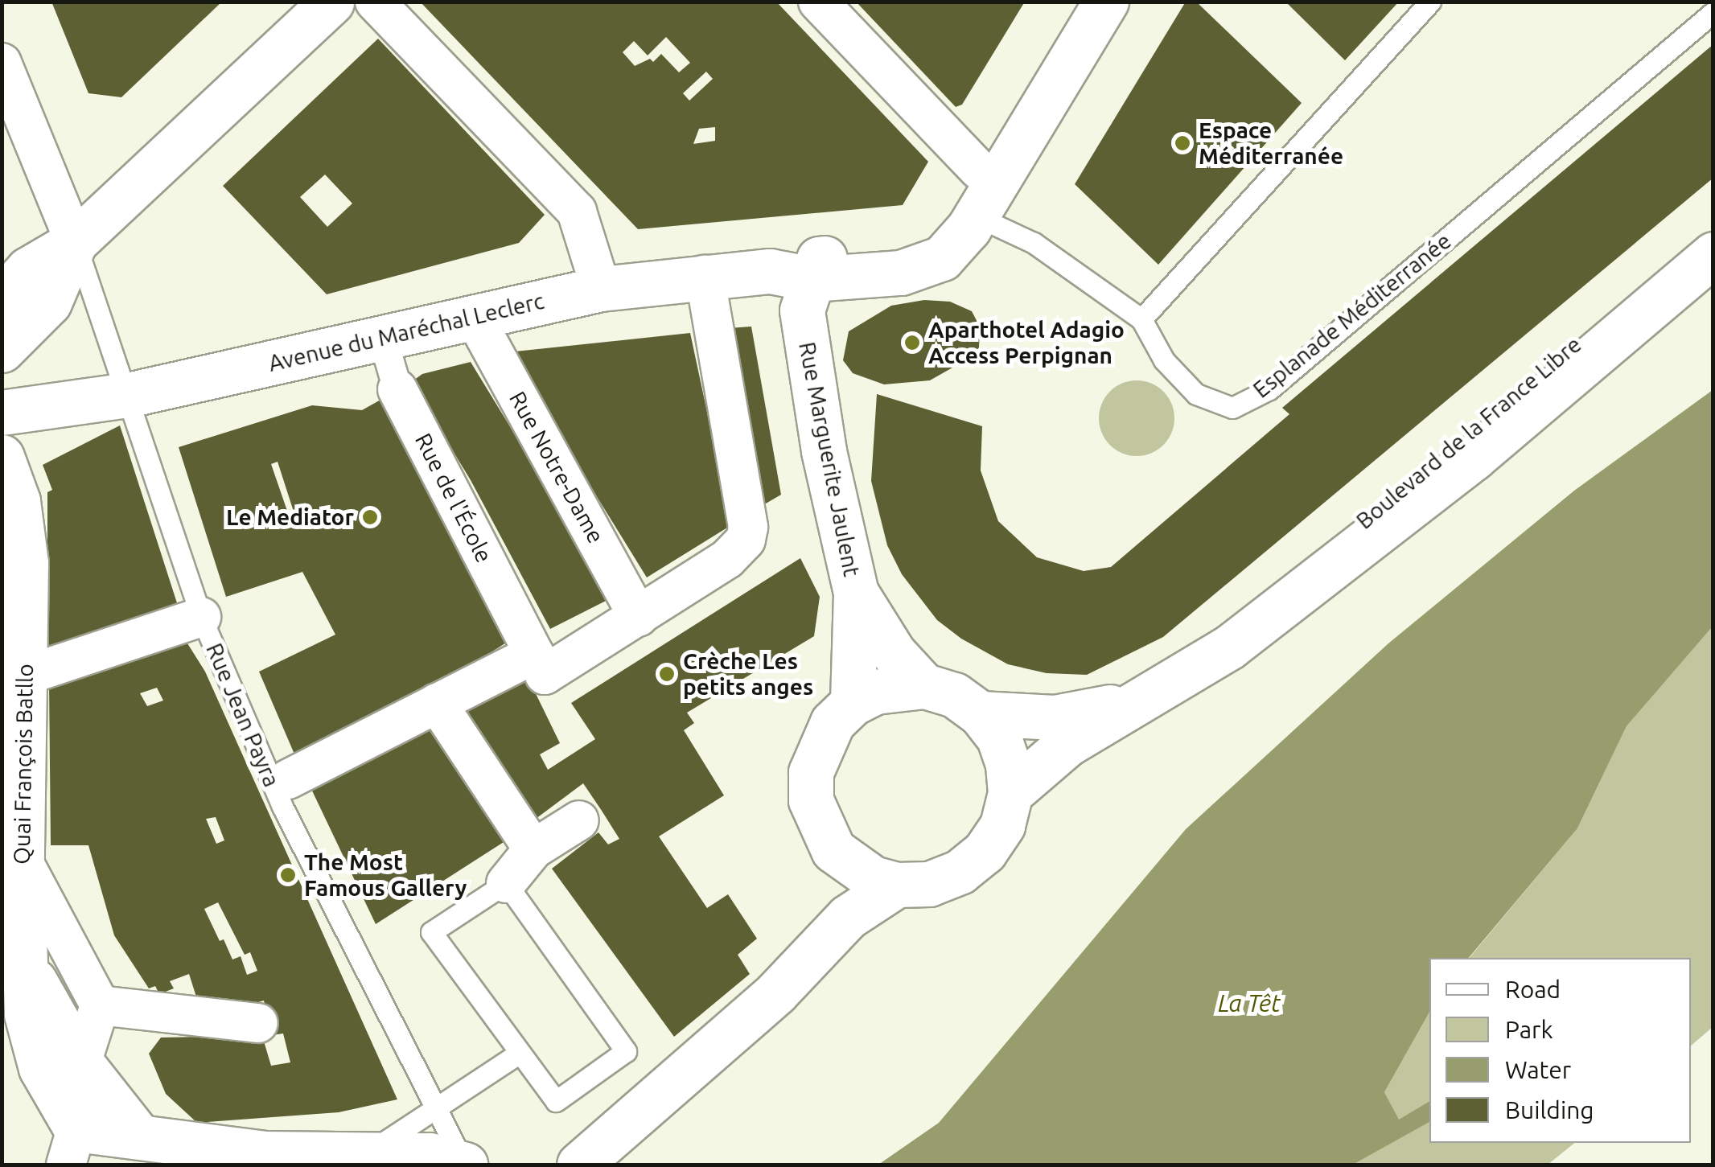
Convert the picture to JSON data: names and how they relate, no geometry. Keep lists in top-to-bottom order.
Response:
{
  "streets": {
    "main road": [
      "Avenue du Maréchal Leclerc",
      "Boulevard de la France Libre",
      "Rue Marguerite Jaulent",
      "Quai François Batllo"
    ],
    "street": ["Rue Notre-Dame", "Rue de l'École"],
    "lane": ["Esplanade Méditerranée", "Rue Jean Payra"]
  },
  "crossings": [
    ["Avenue du Maréchal Leclerc", "Rue Marguerite Jaulent"],
    ["Avenue du Maréchal Leclerc", "Rue Notre-Dame"],
    ["Avenue du Maréchal Leclerc", "Rue de l'École"],
    ["Avenue du Maréchal Leclerc", "Rue Jean Payra"],
    ["Boulevard de la France Libre", "Rue Marguerite Jaulent"]
  ],
  "water": ["La Têt"],
  "places": [
    "Espace Méditerranée",
    "Aparthotel Adagio Access Perpignan",
    "Le Mediator",
    "Crèche Les petits anges",
    "The Most Famous Gallery"
  ],
  "legend": [
    "Road",
    "Park",
    "Water",
    "Building"
  ]
}
